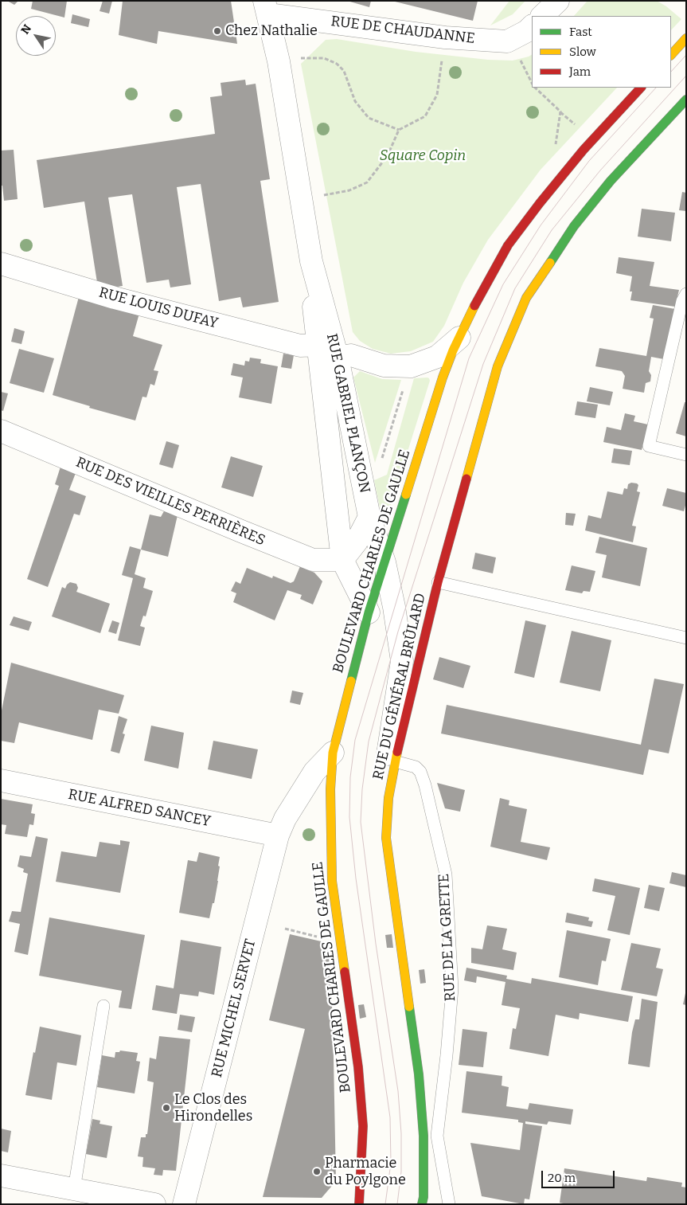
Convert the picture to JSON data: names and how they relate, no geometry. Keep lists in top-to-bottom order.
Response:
{
  "streets": {
    "main road": ["BOULEVARD CHARLES DE GAULLE", "RUE DU GÉNÉRAL BRÛLARD"],
    "street": [
      "RUE DE CHAUDANNE",
      "RUE LOUIS DUFAY",
      "RUE GABRIEL PLANÇON",
      "RUE DES VIEILLES PERRIÈRES",
      "RUE ALFRED SANCEY",
      "RUE MICHEL SERVET"
    ],
    "lane": ["RUE DE LA GRETTE"]
  },
  "crossings": [
    ["RUE DE CHAUDANNE", "RUE GABRIEL PLANÇON"],
    ["RUE LOUIS DUFAY", "RUE GABRIEL PLANÇON"],
    ["RUE GABRIEL PLANÇON", "RUE DES VIEILLES PERRIÈRES"],
    ["RUE GABRIEL PLANÇON", "BOULEVARD CHARLES DE GAULLE"],
    ["RUE GABRIEL PLANÇON", "RUE DU GÉNÉRAL BRÛLARD"],
    ["BOULEVARD CHARLES DE GAULLE", "RUE MICHEL SERVET"],
    ["RUE DU GÉNÉRAL BRÛLARD", "RUE DE LA GRETTE"],
    ["RUE ALFRED SANCEY", "RUE MICHEL SERVET"]
  ],
  "parks": ["Square Copin"],
  "places": ["Chez Nathalie", "Le Clos des Hirondelles", "Pharmacie du Poylgone"],
  "legend": ["Fast", "Slow", "Jam"],
  "scale_bar": "20 m",
  "north": "top left"
}
